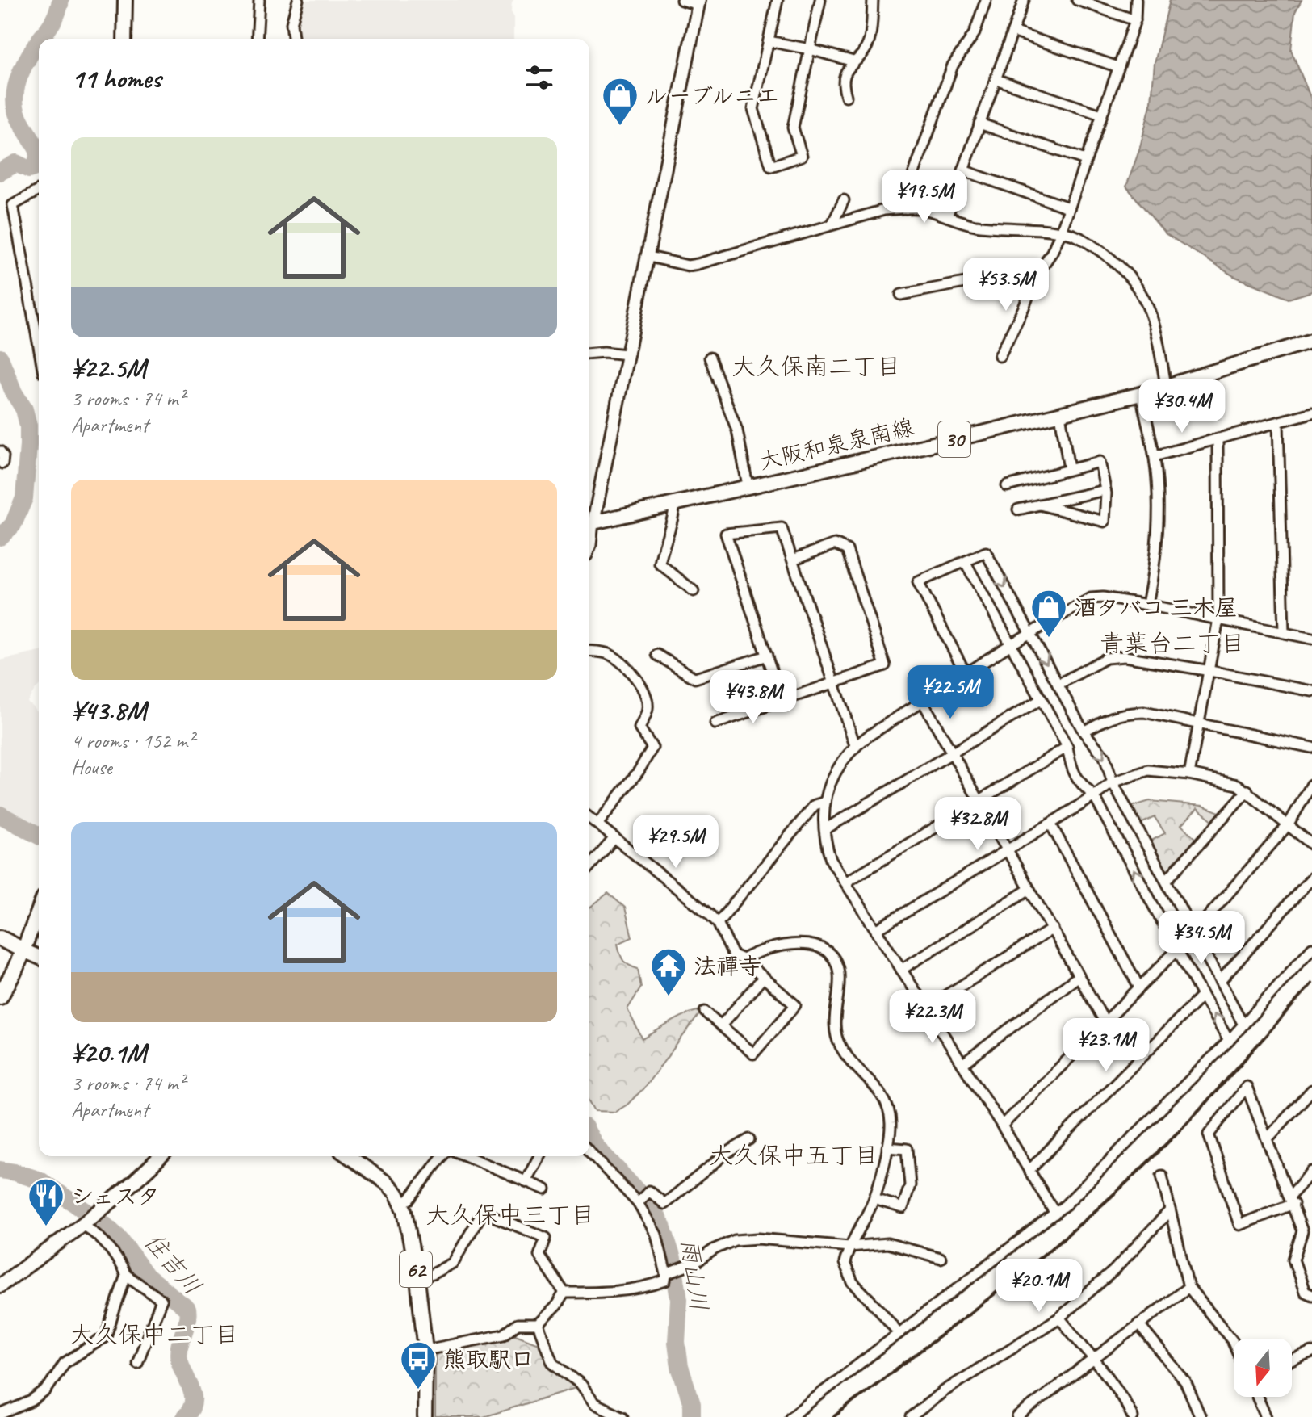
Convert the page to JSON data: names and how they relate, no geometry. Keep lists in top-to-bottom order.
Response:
{
  "streets": {
    "main road": ["30", "大阪和泉泉南線", "62"]
  },
  "districts": [
    "大久保南二丁目",
    "青葉台二丁目",
    "大久保中五丁目",
    "大久保中三丁目",
    "大久保中二丁目"
  ],
  "water": ["住吉川", "雨山川"],
  "places": {
    "shop": ["ルーブルニエ", "酒タバコ 三木屋"],
    "temple": ["法禪寺"],
    "restaurant": ["シェスタ"],
    "bus stop": ["熊取駅口"]
  },
  "north": "bottom",
  "page": {
    "heading": "11 homes",
    "list": [
      {
        "name": "¥22.5M",
        "note": "3 rooms · 74 m² · Apartment"
      },
      {
        "name": "¥43.8M",
        "note": "4 rooms · 152 m² · House"
      },
      {
        "name": "¥20.1M",
        "note": "3 rooms · 74 m² · Apartment"
      }
    ],
    "price": [
      "¥19.5M",
      "¥53.5M",
      "¥30.4M",
      "¥22.5M",
      "¥43.8M",
      "¥32.8M",
      "¥29.5M",
      "¥34.5M",
      "¥22.3M",
      "¥23.1M",
      "¥20.1M"
    ]
  }
}
